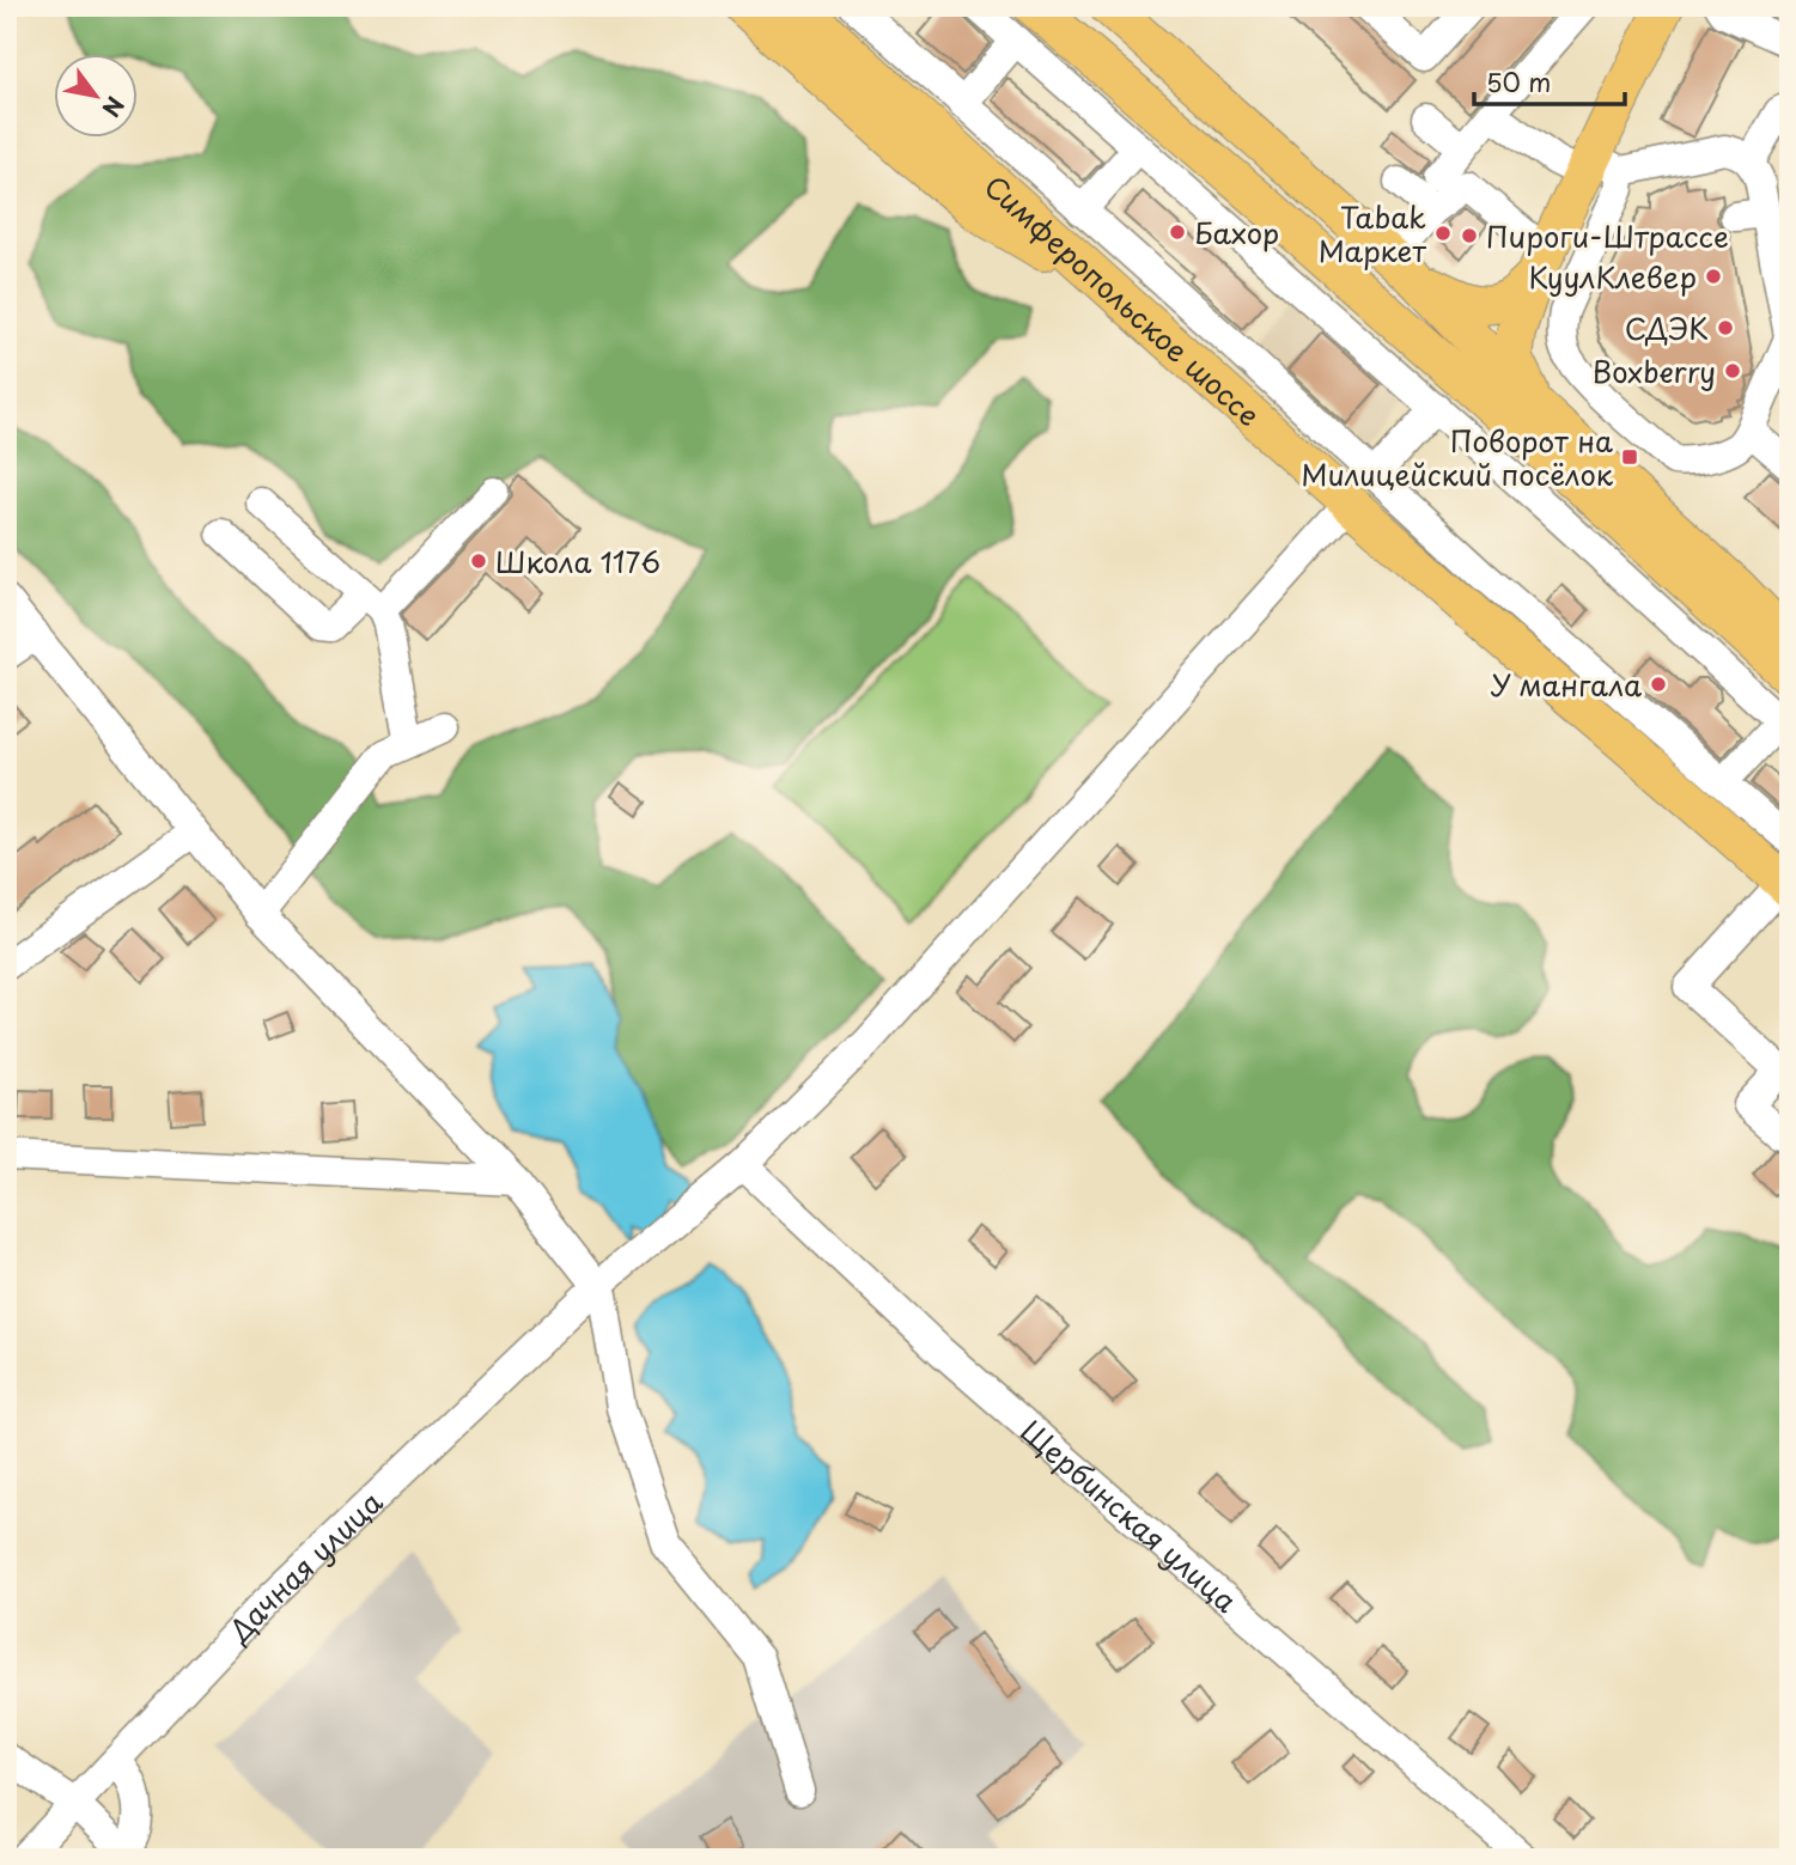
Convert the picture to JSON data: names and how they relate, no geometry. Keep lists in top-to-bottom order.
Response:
{
  "streets": {
    "main road": ["Симферопольское шоссе"],
    "street": ["Щербинская улица", "Дачная улица"]
  },
  "crossings": [
    ["Симферопольское шоссе", "Дачная улица"],
    ["Щербинская улица", "Дачная улица"]
  ],
  "places": {
    "other": [
      "Бахор",
      "Tabak Маркет",
      "Пироги-Штрассе",
      "КуулКлевер",
      "СДЭК",
      "Boxberry",
      "Школа 1176",
      "У мангала"
    ],
    "transit": ["Поворот на Милицейский посёлок"]
  },
  "scale_bar": "50 m",
  "north": "bottom right"
}
